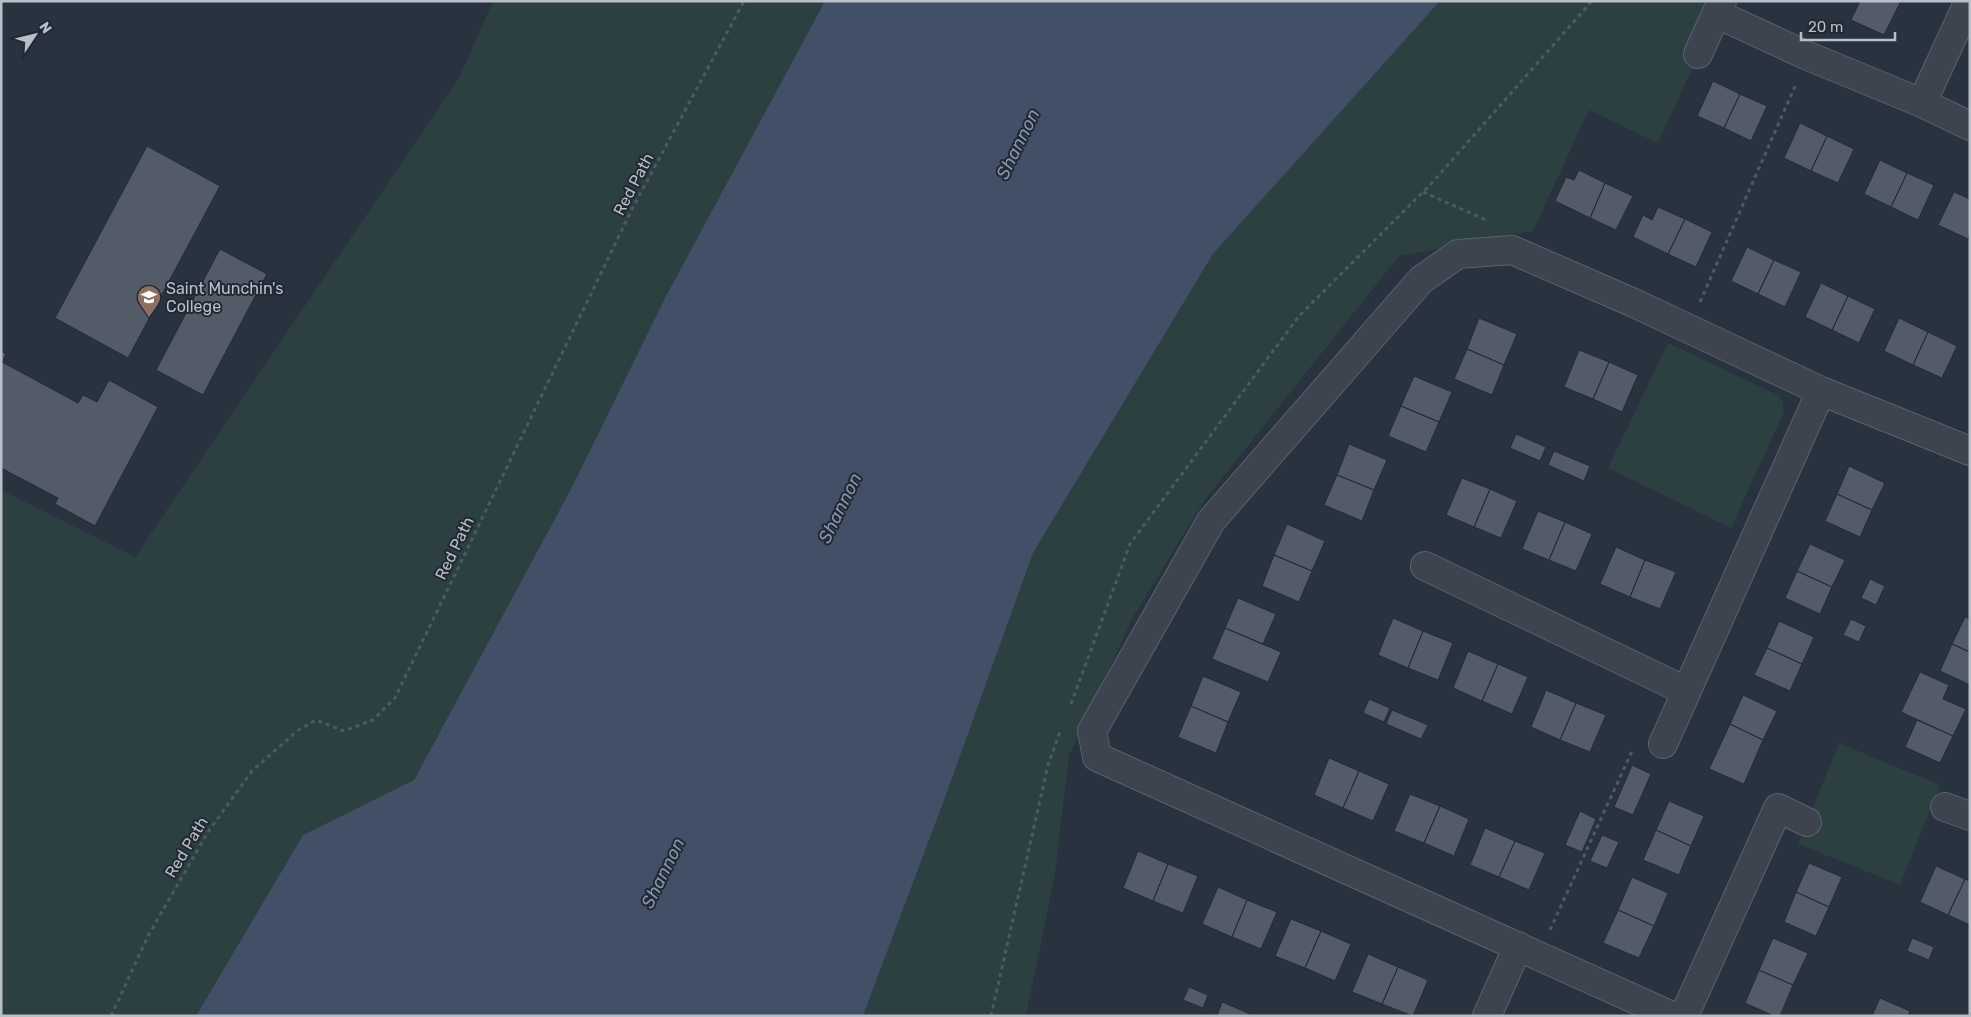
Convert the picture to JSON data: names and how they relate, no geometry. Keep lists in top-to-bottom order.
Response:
{
  "streets": {
    "path": ["Red Path"]
  },
  "water": ["Shannon"],
  "places": {
    "school or university": ["Saint Munchin's College"]
  },
  "scale_bar": "20 m",
  "north": "top right"
}
